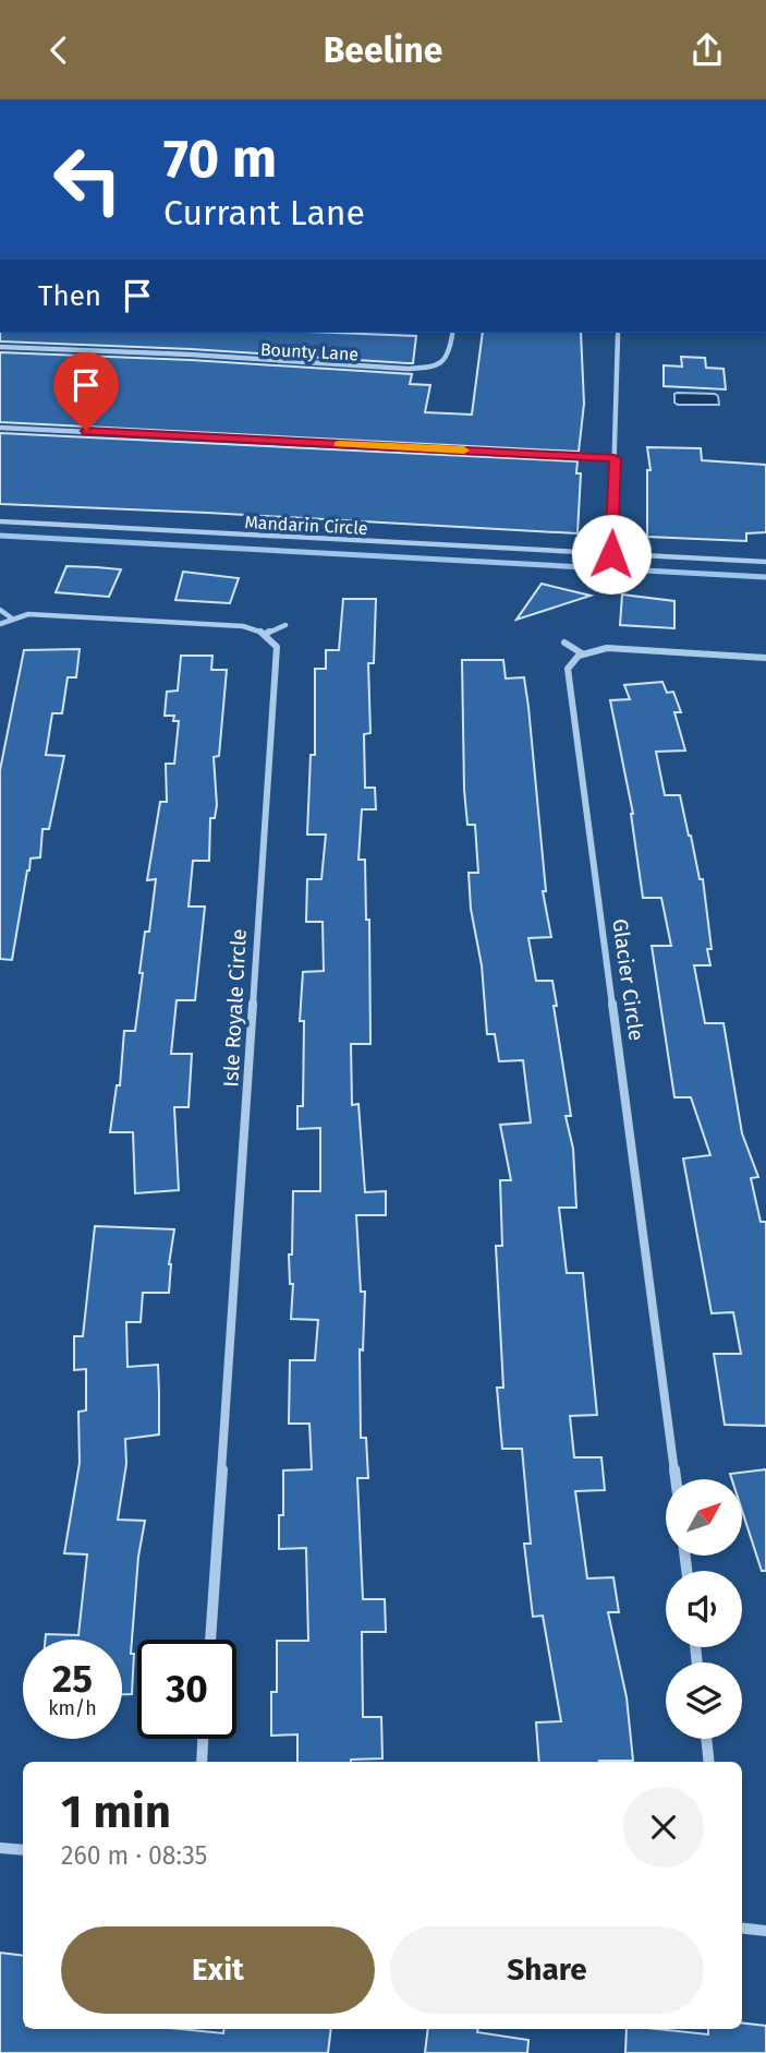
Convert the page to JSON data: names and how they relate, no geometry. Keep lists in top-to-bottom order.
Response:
{
  "streets": {
    "street": [
      "Bounty Lane",
      "Mandarin Circle",
      "Glacier Circle",
      "Isle Royale Circle"
    ]
  },
  "north": "top right",
  "page": {
    "header": "Beeline",
    "turn": ["70 m", "Currant Lane"],
    "then": "Then",
    "speed": "25 km/h",
    "limit": "30",
    "heading": ["1 min", "260 m · 08:35"],
    "buttons": ["Exit", "Share"]
  }
}
